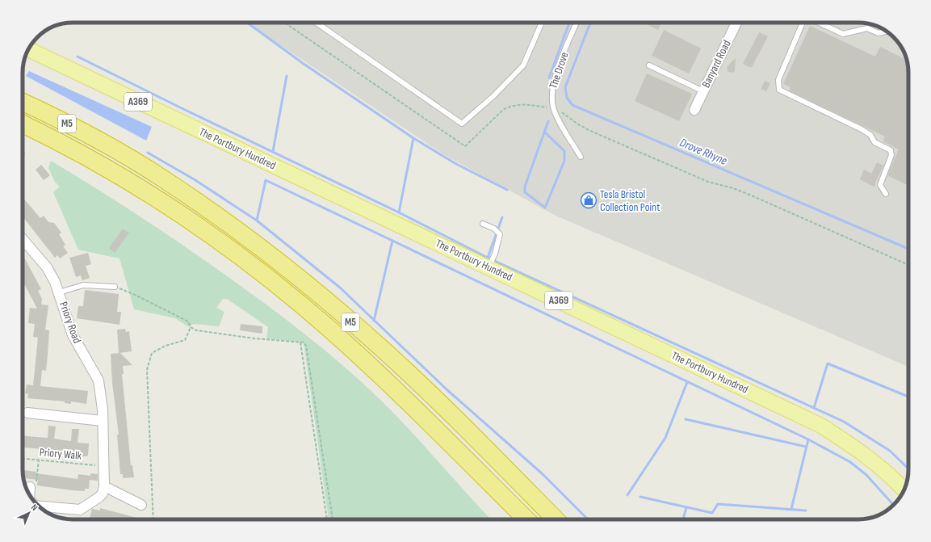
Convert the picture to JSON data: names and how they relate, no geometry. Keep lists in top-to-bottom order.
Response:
{
  "streets": {
    "highway": ["M5"],
    "main road": ["A369", "The Portbury Hundred"],
    "street": ["Banyard Road", "Priory Road"],
    "lane": ["The Drove"],
    "path": ["Priory Walk"]
  },
  "crossings": [
    ["Priory Road", "Priory Walk"]
  ],
  "water": ["Drove Rhyne"],
  "places": {
    "shop": ["Tesla Bristol Collection Point"]
  },
  "north": "top right"
}
